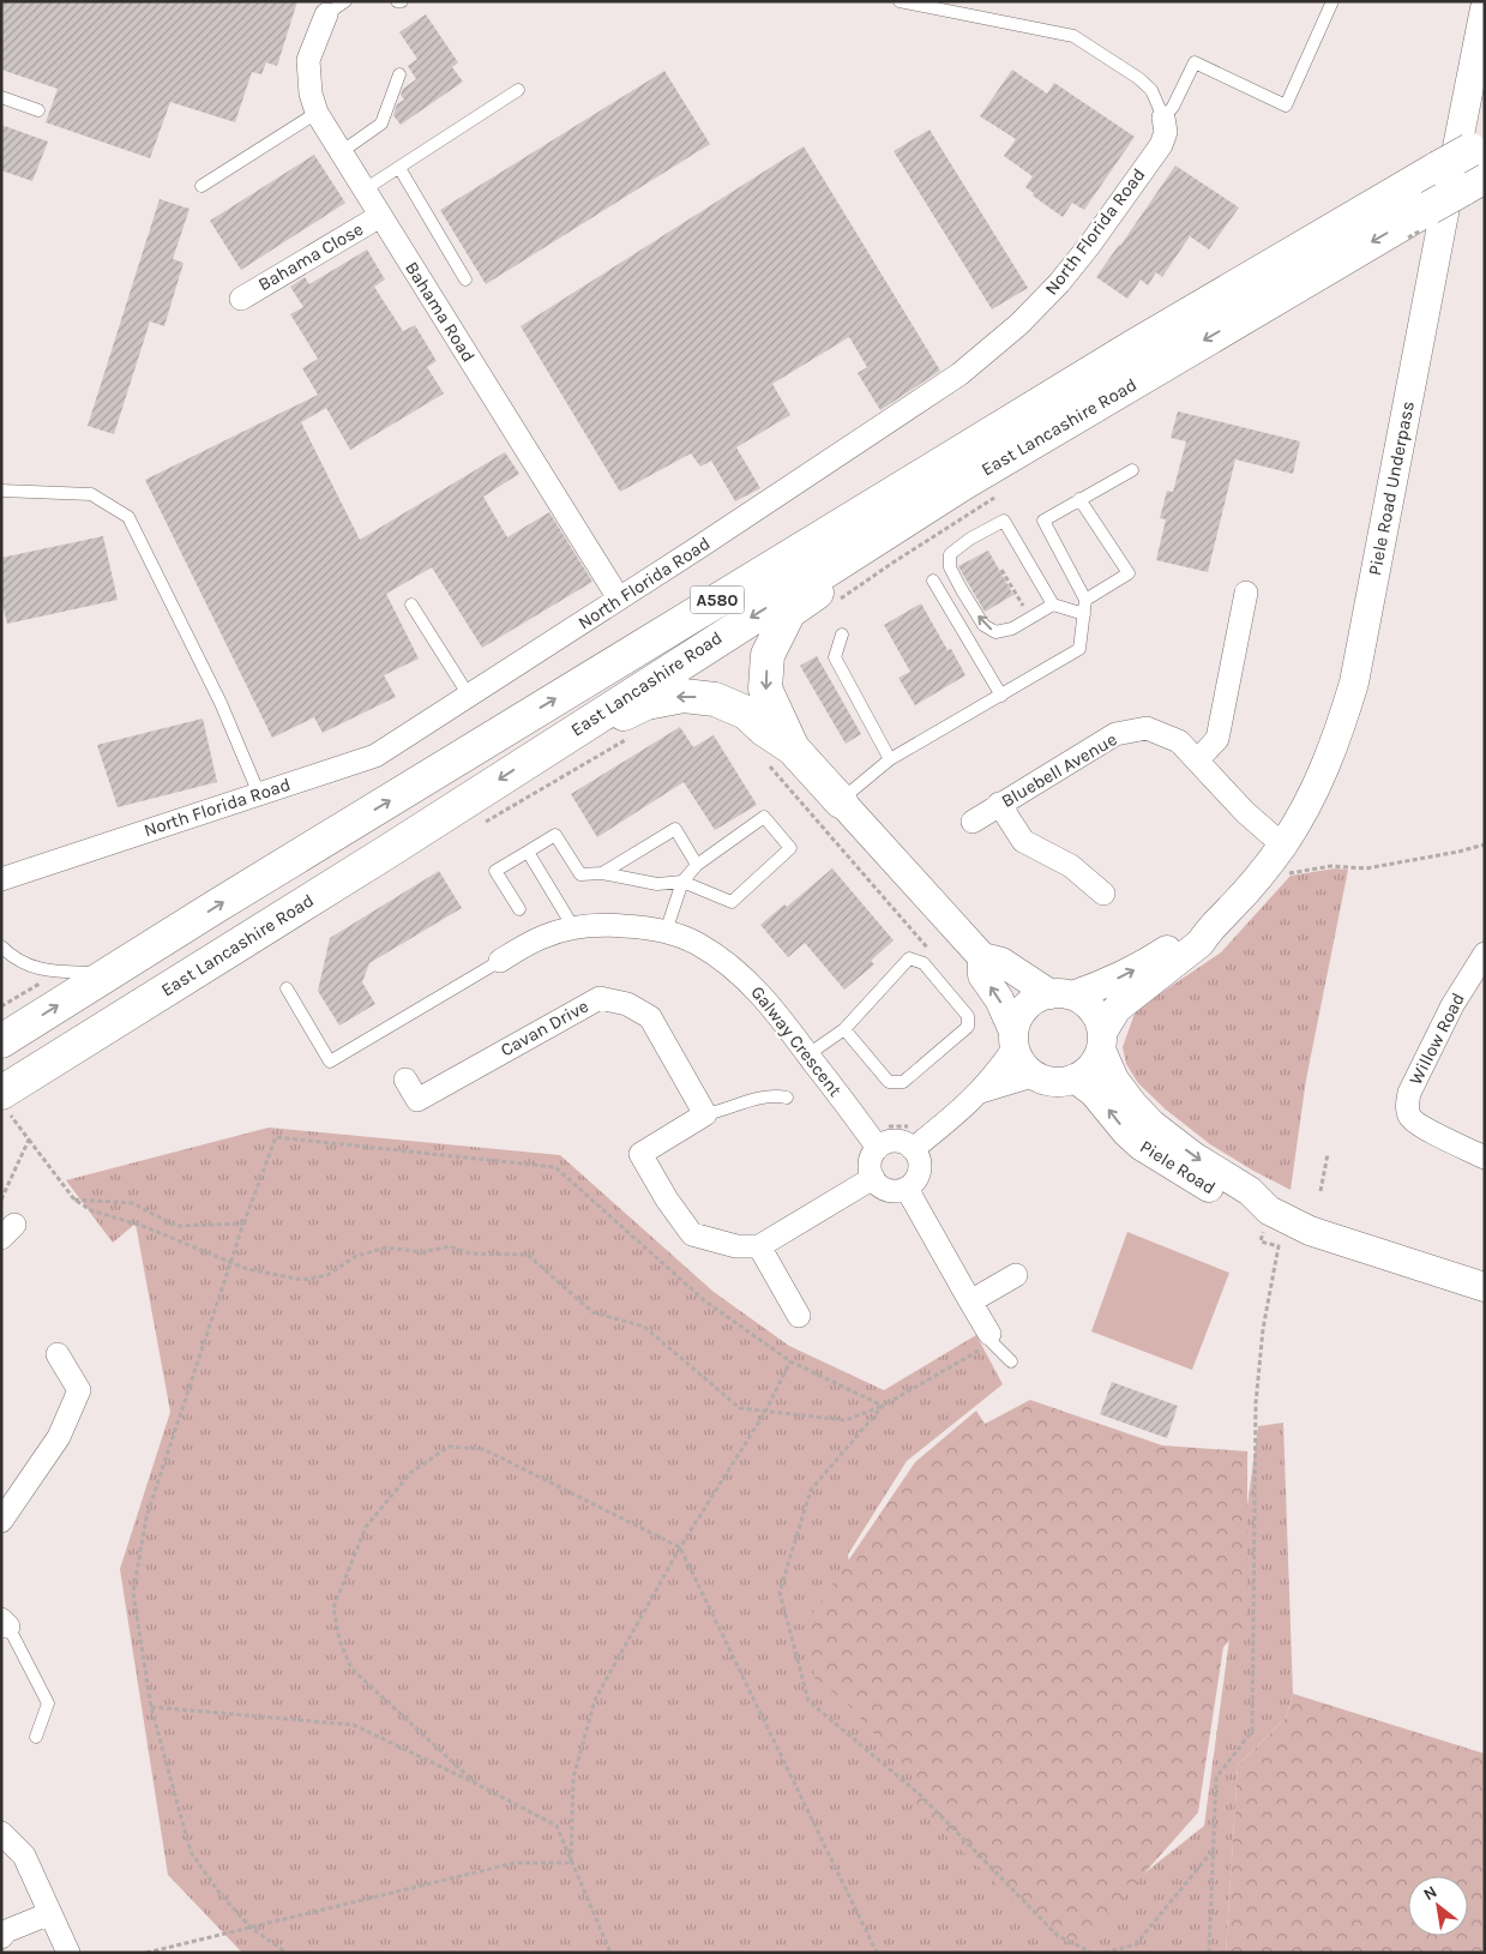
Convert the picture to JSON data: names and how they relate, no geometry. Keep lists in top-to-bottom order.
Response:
{
  "streets": {
    "highway": ["East Lancashire Road", "A580"],
    "street": [
      "North Florida Road",
      "Bahama Close",
      "Bahama Road",
      "Piele Road Underpass",
      "Bluebell Avenue",
      "Cavan Drive",
      "Willow Road",
      "Galway Crescent",
      "Piele Road"
    ]
  },
  "crossings": [
    ["North Florida Road", "Bahama Road"],
    ["Bahama Close", "Bahama Road"],
    ["Piele Road Underpass", "Bluebell Avenue"],
    ["Piele Road Underpass", "Piele Road"]
  ],
  "north": "top left"
}
